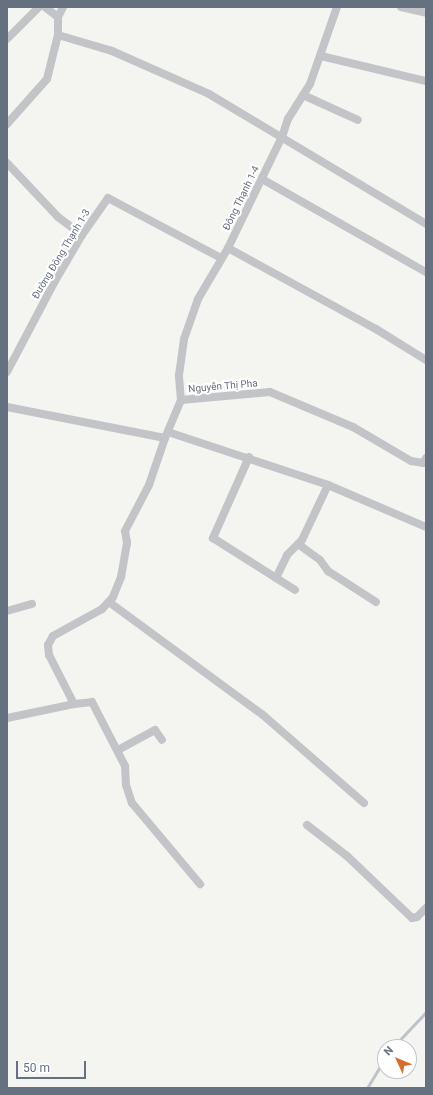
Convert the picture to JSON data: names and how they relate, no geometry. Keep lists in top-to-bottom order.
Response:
{
  "streets": {
    "street": ["Đông Thạnh 1-4", "Đường Đông Thạnh 1-3", "Nguyễn Thị Pha"]
  },
  "crossings": [
    ["Đông Thạnh 1-4", "Đường Đông Thạnh 1-3"],
    ["Đông Thạnh 1-4", "Nguyễn Thị Pha"]
  ],
  "scale_bar": "50 m",
  "north": "top left"
}
